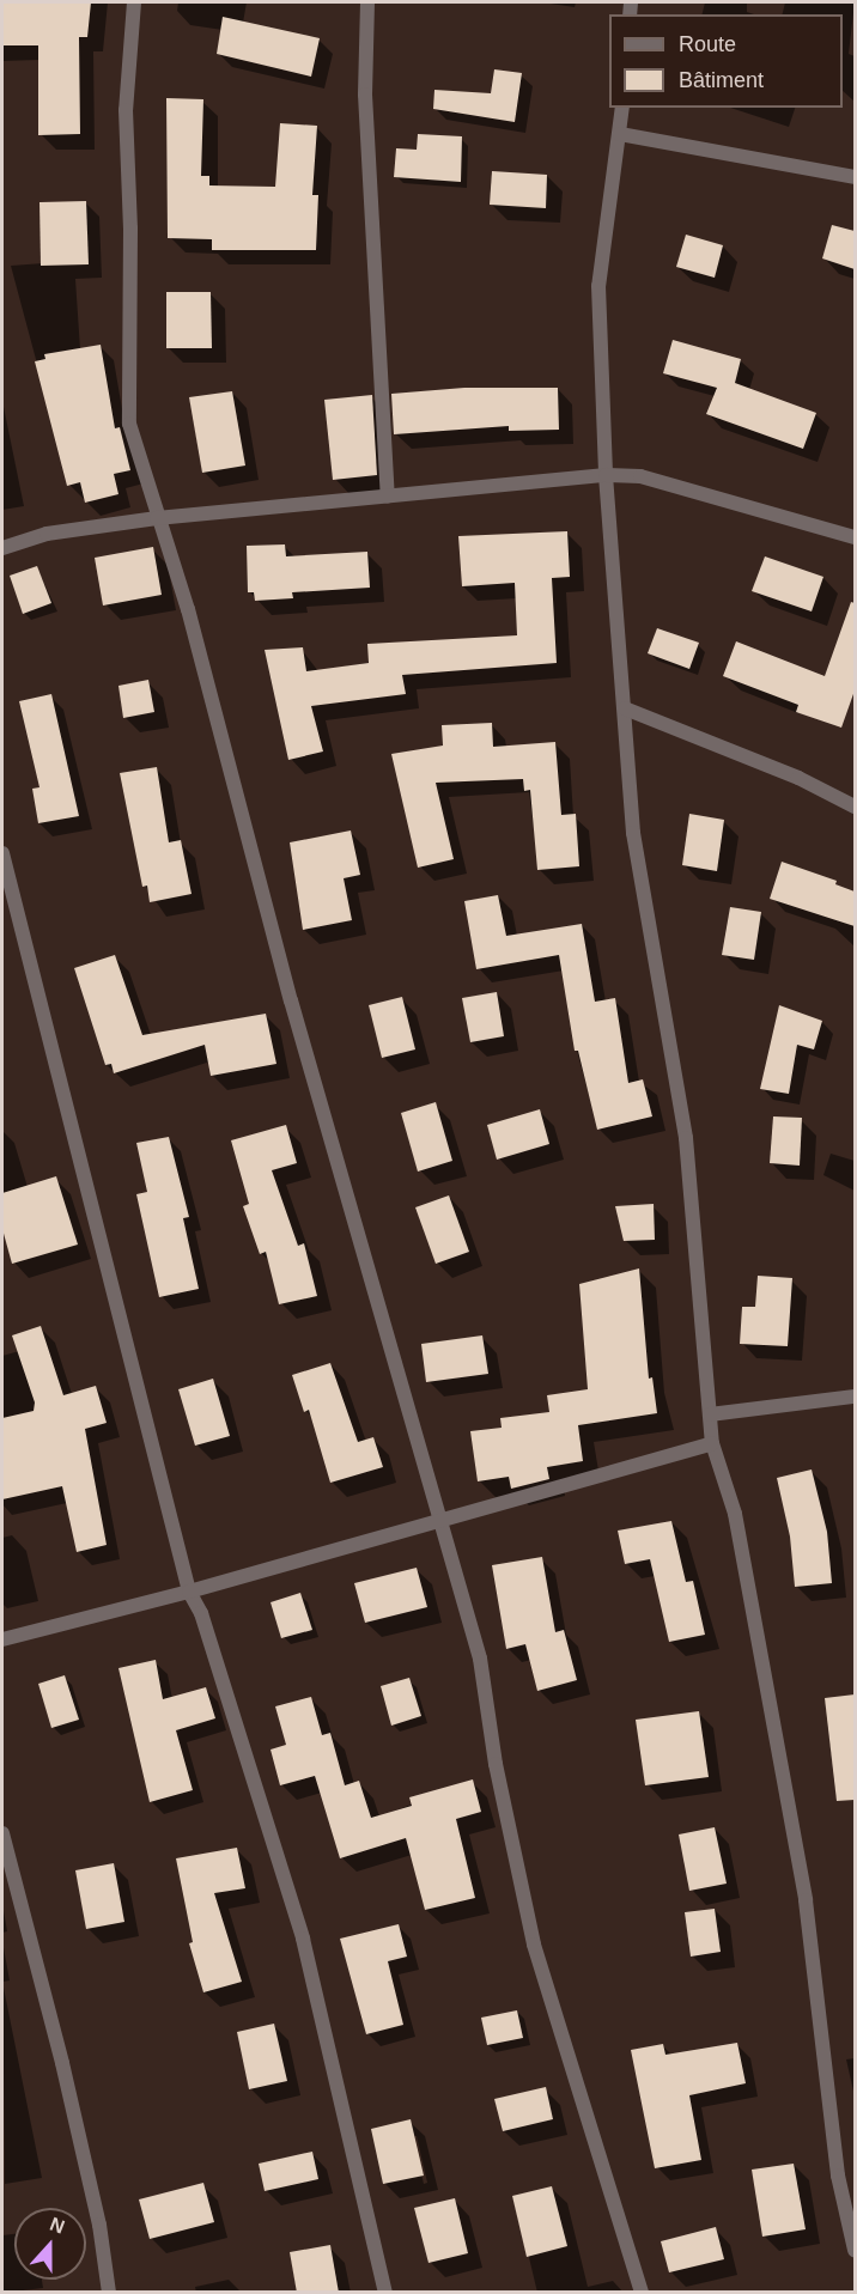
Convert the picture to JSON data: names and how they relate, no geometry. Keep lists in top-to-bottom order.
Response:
{
  "legend": ["Route", "Bâtiment"],
  "north": "top"
}
